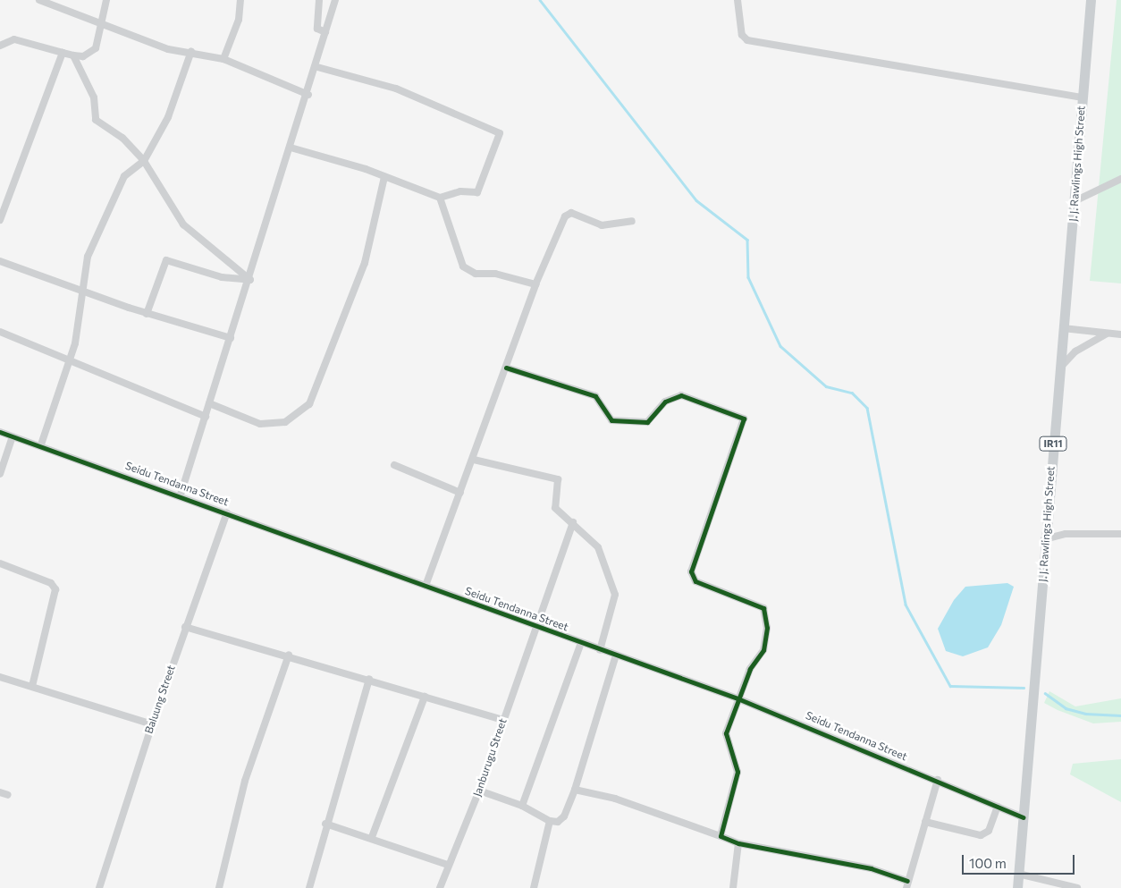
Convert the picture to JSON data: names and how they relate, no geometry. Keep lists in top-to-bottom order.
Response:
{
  "streets": {
    "main road": ["J. J. Rawlings High Street", "IR11"],
    "street": ["Seidu Tendanna Street", "Baluung Street", "Janburugu Street"]
  },
  "crossings": [
    ["J. J. Rawlings High Street", "Seidu Tendanna Street"],
    ["Seidu Tendanna Street", "Baluung Street"],
    ["Seidu Tendanna Street", "Janburugu Street"]
  ],
  "scale_bar": "100 m"
}
